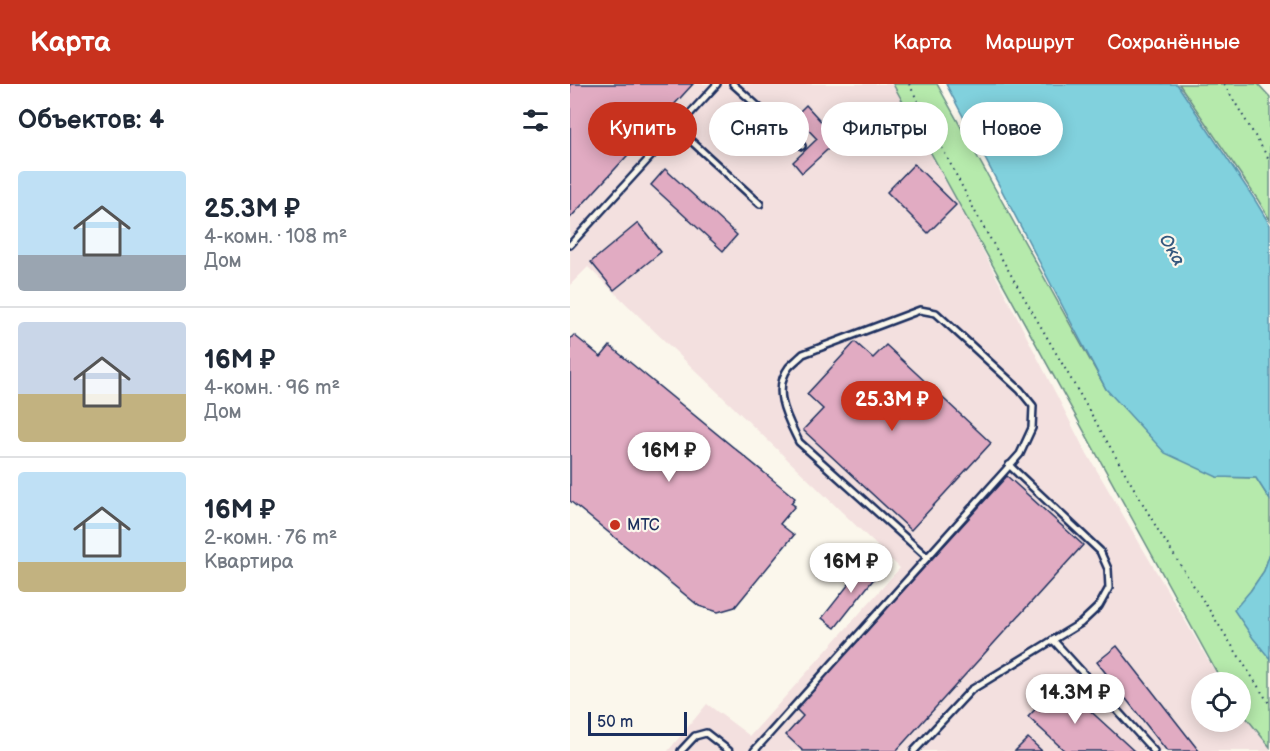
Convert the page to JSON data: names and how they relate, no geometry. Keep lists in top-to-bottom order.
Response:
{
  "water": ["Ока"],
  "places": ["МТС"],
  "scale_bar": "50 m",
  "page": {
    "header": "Карта",
    "nav": ["Карта", "Маршрут", "Сохранённые"],
    "heading": "Объектов: 4",
    "chip": [
      "Купить",
      "Снять",
      "Фильтры",
      "Новое"
    ],
    "list": [
      {
        "name": "25.3M ₽",
        "note": "4-комн. · 108 m² · Дом"
      },
      {
        "name": "16M ₽",
        "note": "4-комн. · 96 m² · Дом"
      },
      {
        "name": "16M ₽",
        "note": "2-комн. · 76 m² · Квартира"
      }
    ],
    "price": [
      "25.3M ₽",
      "16M ₽",
      "16M ₽",
      "14.3M ₽"
    ],
    "scale": "50 m"
  }
}
